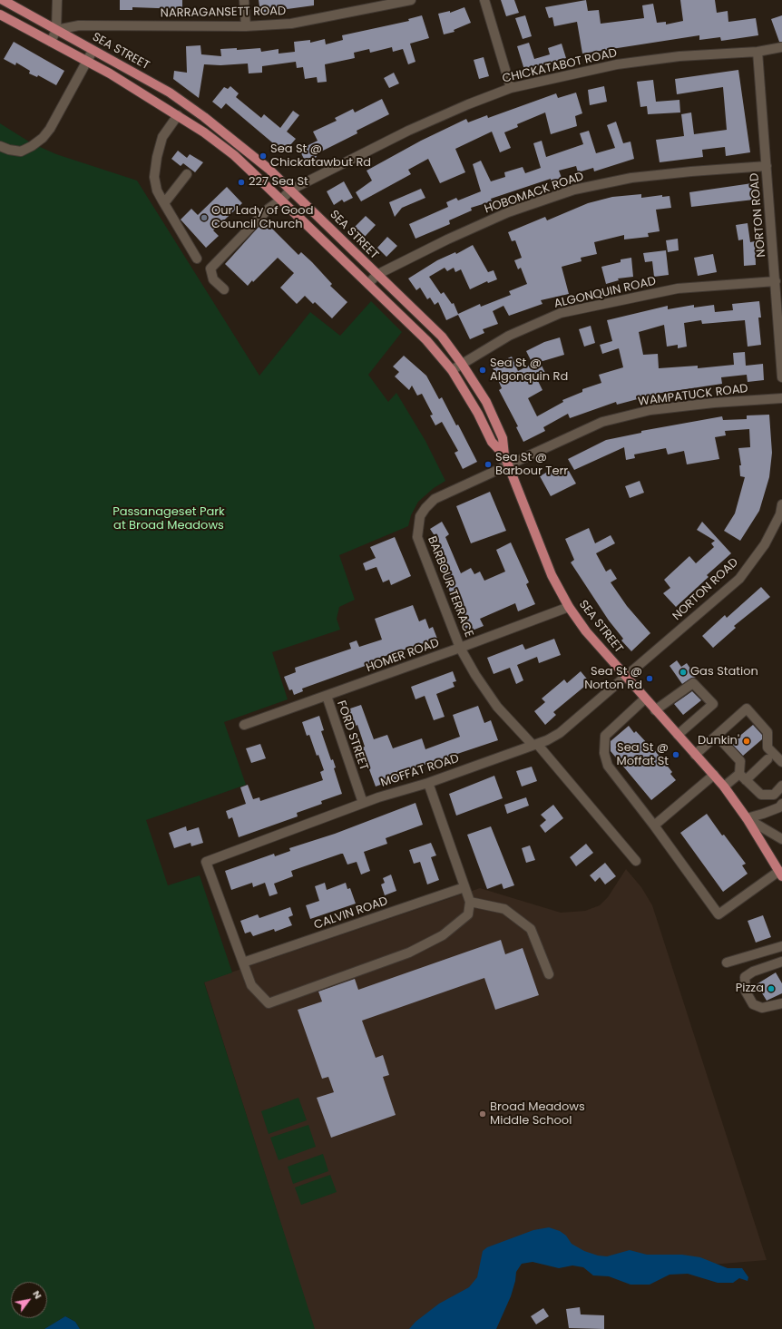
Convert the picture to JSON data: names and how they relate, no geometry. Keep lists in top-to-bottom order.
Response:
{
  "streets": {
    "main road": ["SEA STREET"],
    "street": [
      "NARRAGANSETT ROAD",
      "CHICKATABOT ROAD",
      "HOBOMACK ROAD",
      "NORTON ROAD",
      "ALGONQUIN ROAD",
      "WAMPATUCK ROAD",
      "BARBOUR TERRACE",
      "HOMER ROAD",
      "FORD STREET",
      "MOFFAT ROAD",
      "CALVIN ROAD"
    ]
  },
  "crossings": [
    ["NARRAGANSETT ROAD", "SEA STREET"],
    ["SEA STREET", "CHICKATABOT ROAD"],
    ["SEA STREET", "HOBOMACK ROAD"],
    ["SEA STREET", "NORTON ROAD"],
    ["SEA STREET", "ALGONQUIN ROAD"],
    ["SEA STREET", "WAMPATUCK ROAD"],
    ["SEA STREET", "BARBOUR TERRACE"],
    ["SEA STREET", "HOMER ROAD"],
    ["SEA STREET", "MOFFAT ROAD"],
    ["CHICKATABOT ROAD", "NORTON ROAD"],
    ["HOBOMACK ROAD", "NORTON ROAD"],
    ["NORTON ROAD", "ALGONQUIN ROAD"],
    ["NORTON ROAD", "MOFFAT ROAD"],
    ["WAMPATUCK ROAD", "BARBOUR TERRACE"],
    ["BARBOUR TERRACE", "HOMER ROAD"],
    ["BARBOUR TERRACE", "MOFFAT ROAD"],
    ["HOMER ROAD", "FORD STREET"],
    ["FORD STREET", "MOFFAT ROAD"],
    ["MOFFAT ROAD", "CALVIN ROAD"]
  ],
  "parks": ["Passanageset Park at Broad Meadows"],
  "places": [
    "Sea St @ Chickatawbut Rd",
    "227 Sea St",
    "Our Lady of Good Council Church",
    "Sea St @ Algonquin Rd",
    "Sea St @ Barbour Terr",
    "Gas Station",
    "Sea St @ Norton Rd",
    "Dunkin'",
    "Sea St @ Moffat St",
    "Pizza",
    "Broad Meadows Middle School"
  ],
  "north": "top right"
}
